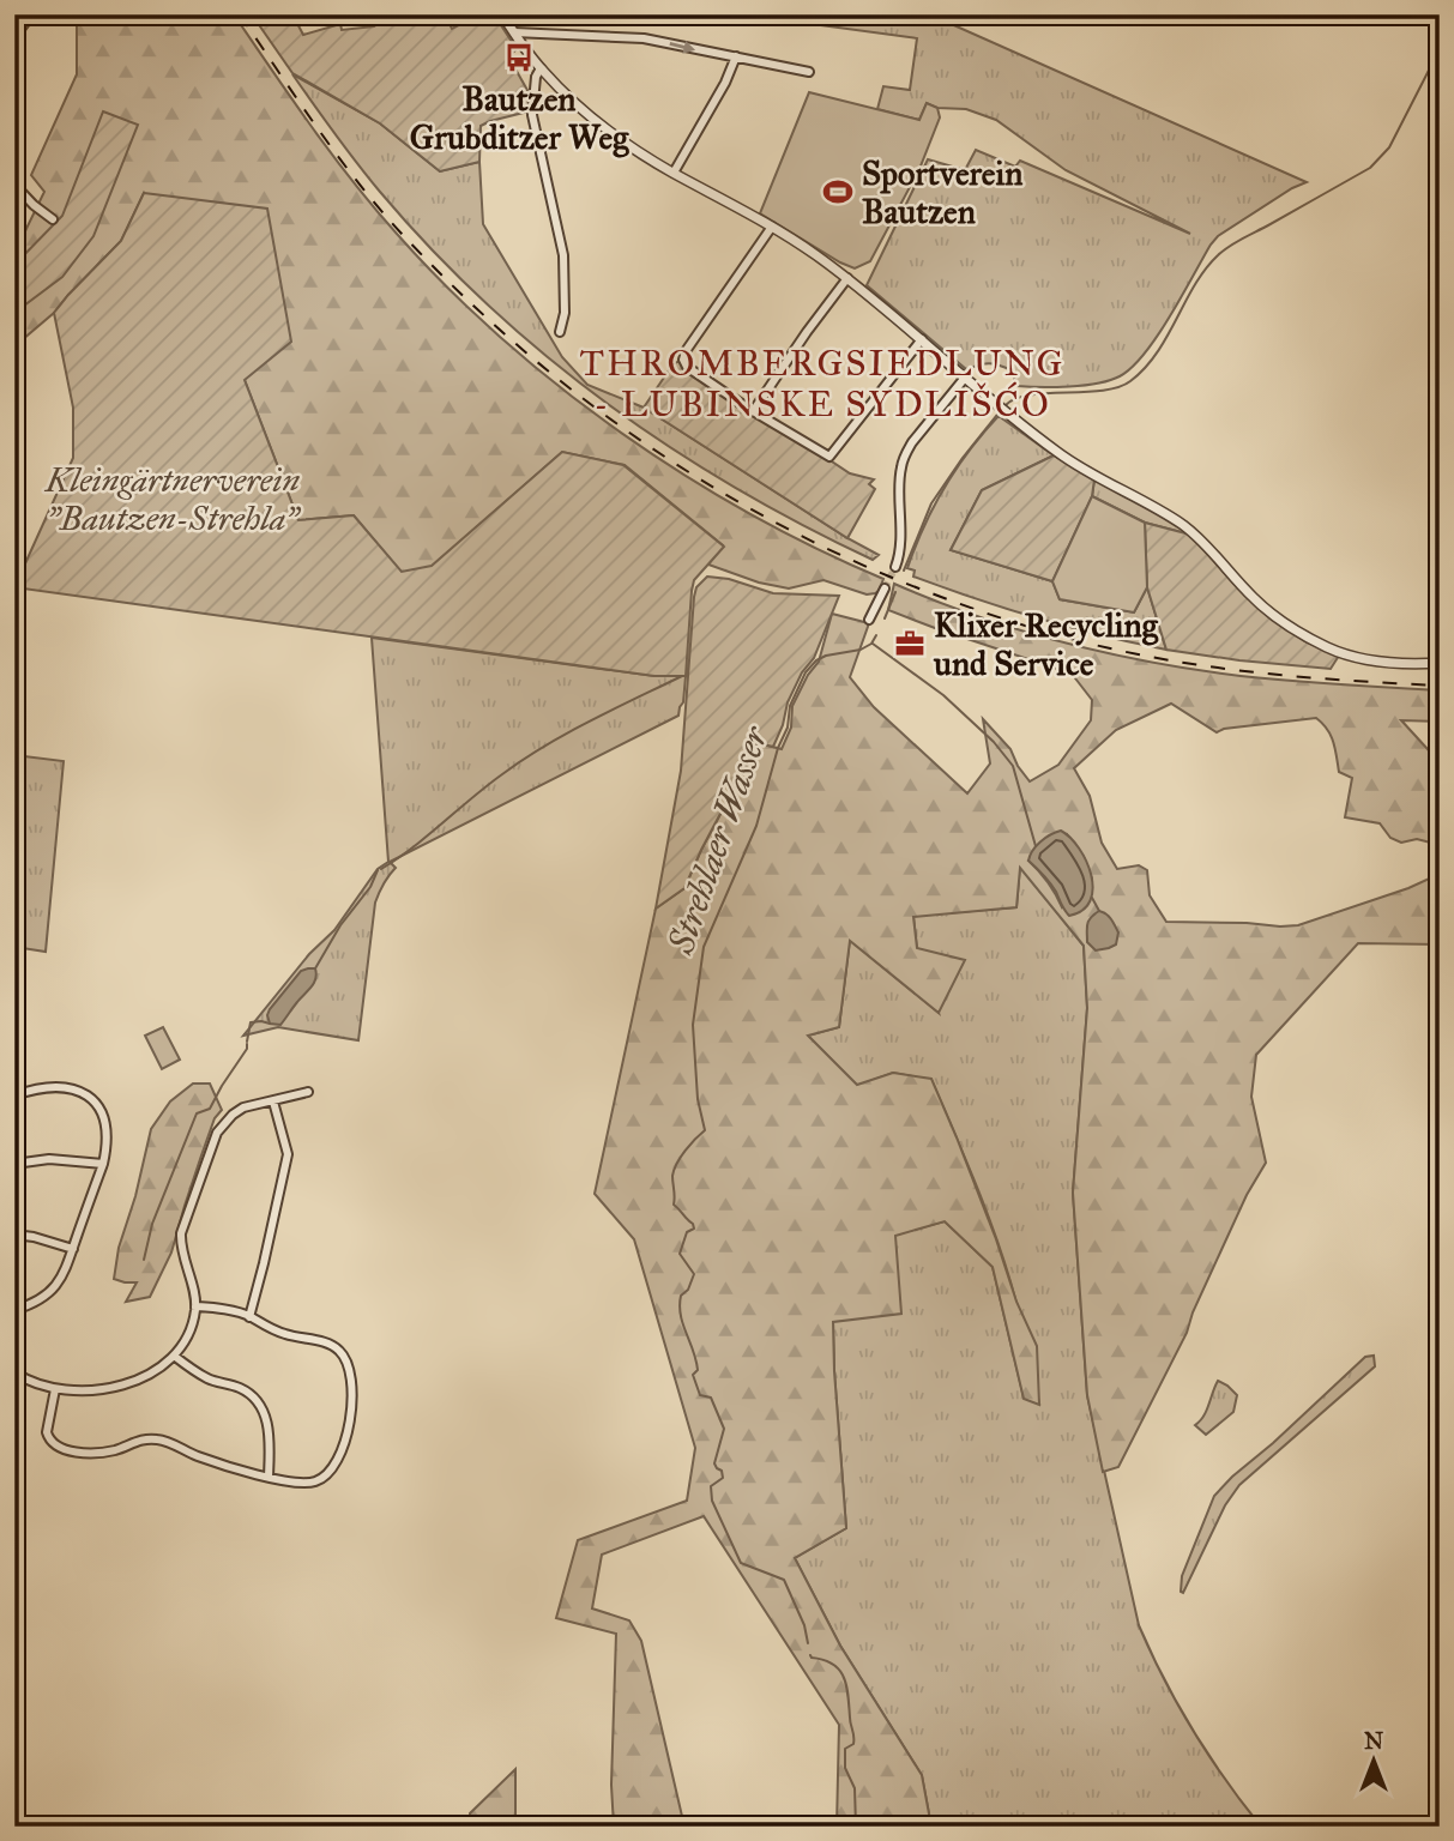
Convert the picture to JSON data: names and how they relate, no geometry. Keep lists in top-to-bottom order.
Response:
{
  "districts": ["THROMBERGSIEDLUNG - LUBINSKE SYDLIŠĆO"],
  "water": ["Strehlaer Wasser"],
  "parks": ["Kleingärtnerverein \"Bautzen-Strehla\""],
  "places": {
    "bus stop": ["Bautzen Grubditzer Weg"],
    "sports": ["Sportverein Bautzen"],
    "office": ["Klixer Recycling und Service"]
  },
  "north": "top"
}
